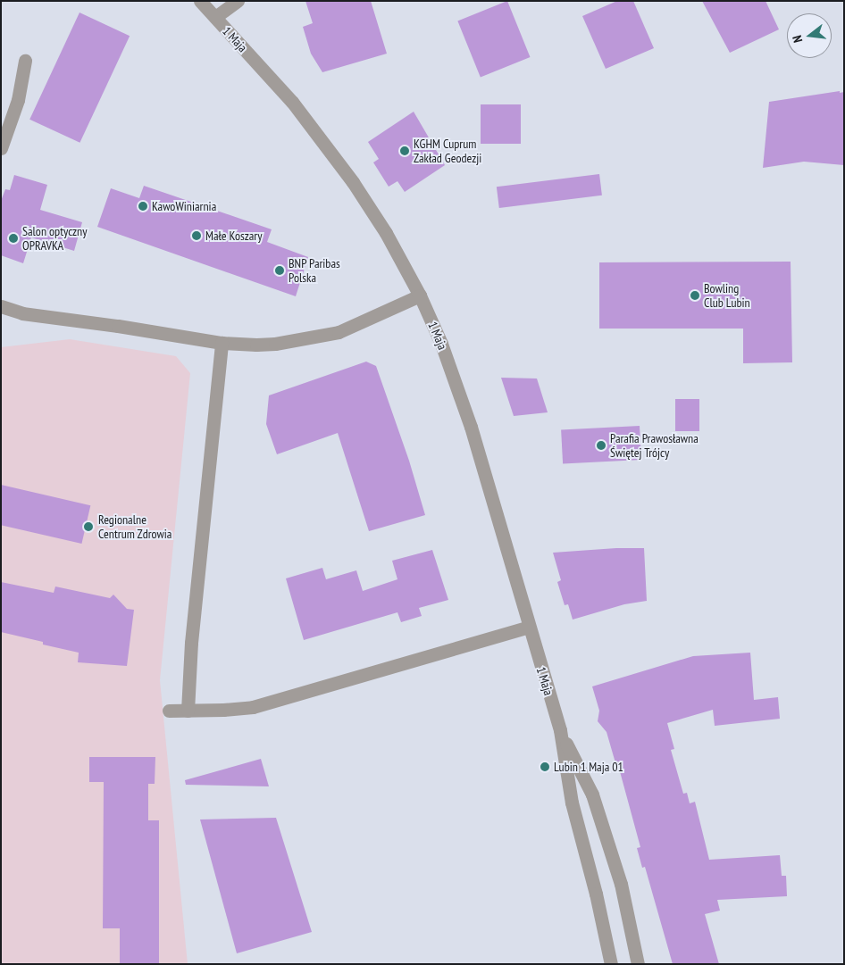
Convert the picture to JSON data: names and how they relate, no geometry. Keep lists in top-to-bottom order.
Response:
{
  "streets": {
    "street": ["1 Maja"]
  },
  "places": [
    "KGHM Cuprum Zakład Geodezji",
    "KawoWiniarnia",
    "Małe Koszary",
    "Salon optyczny OPRAVKA",
    "BNP Paribas Polska",
    "Bowling Club Lubin",
    "Parafia Prawosławna Świętej Trójcy",
    "Regionalne Centrum Zdrowia",
    "Lubin 1 Maja 01"
  ],
  "north": "left"
}
